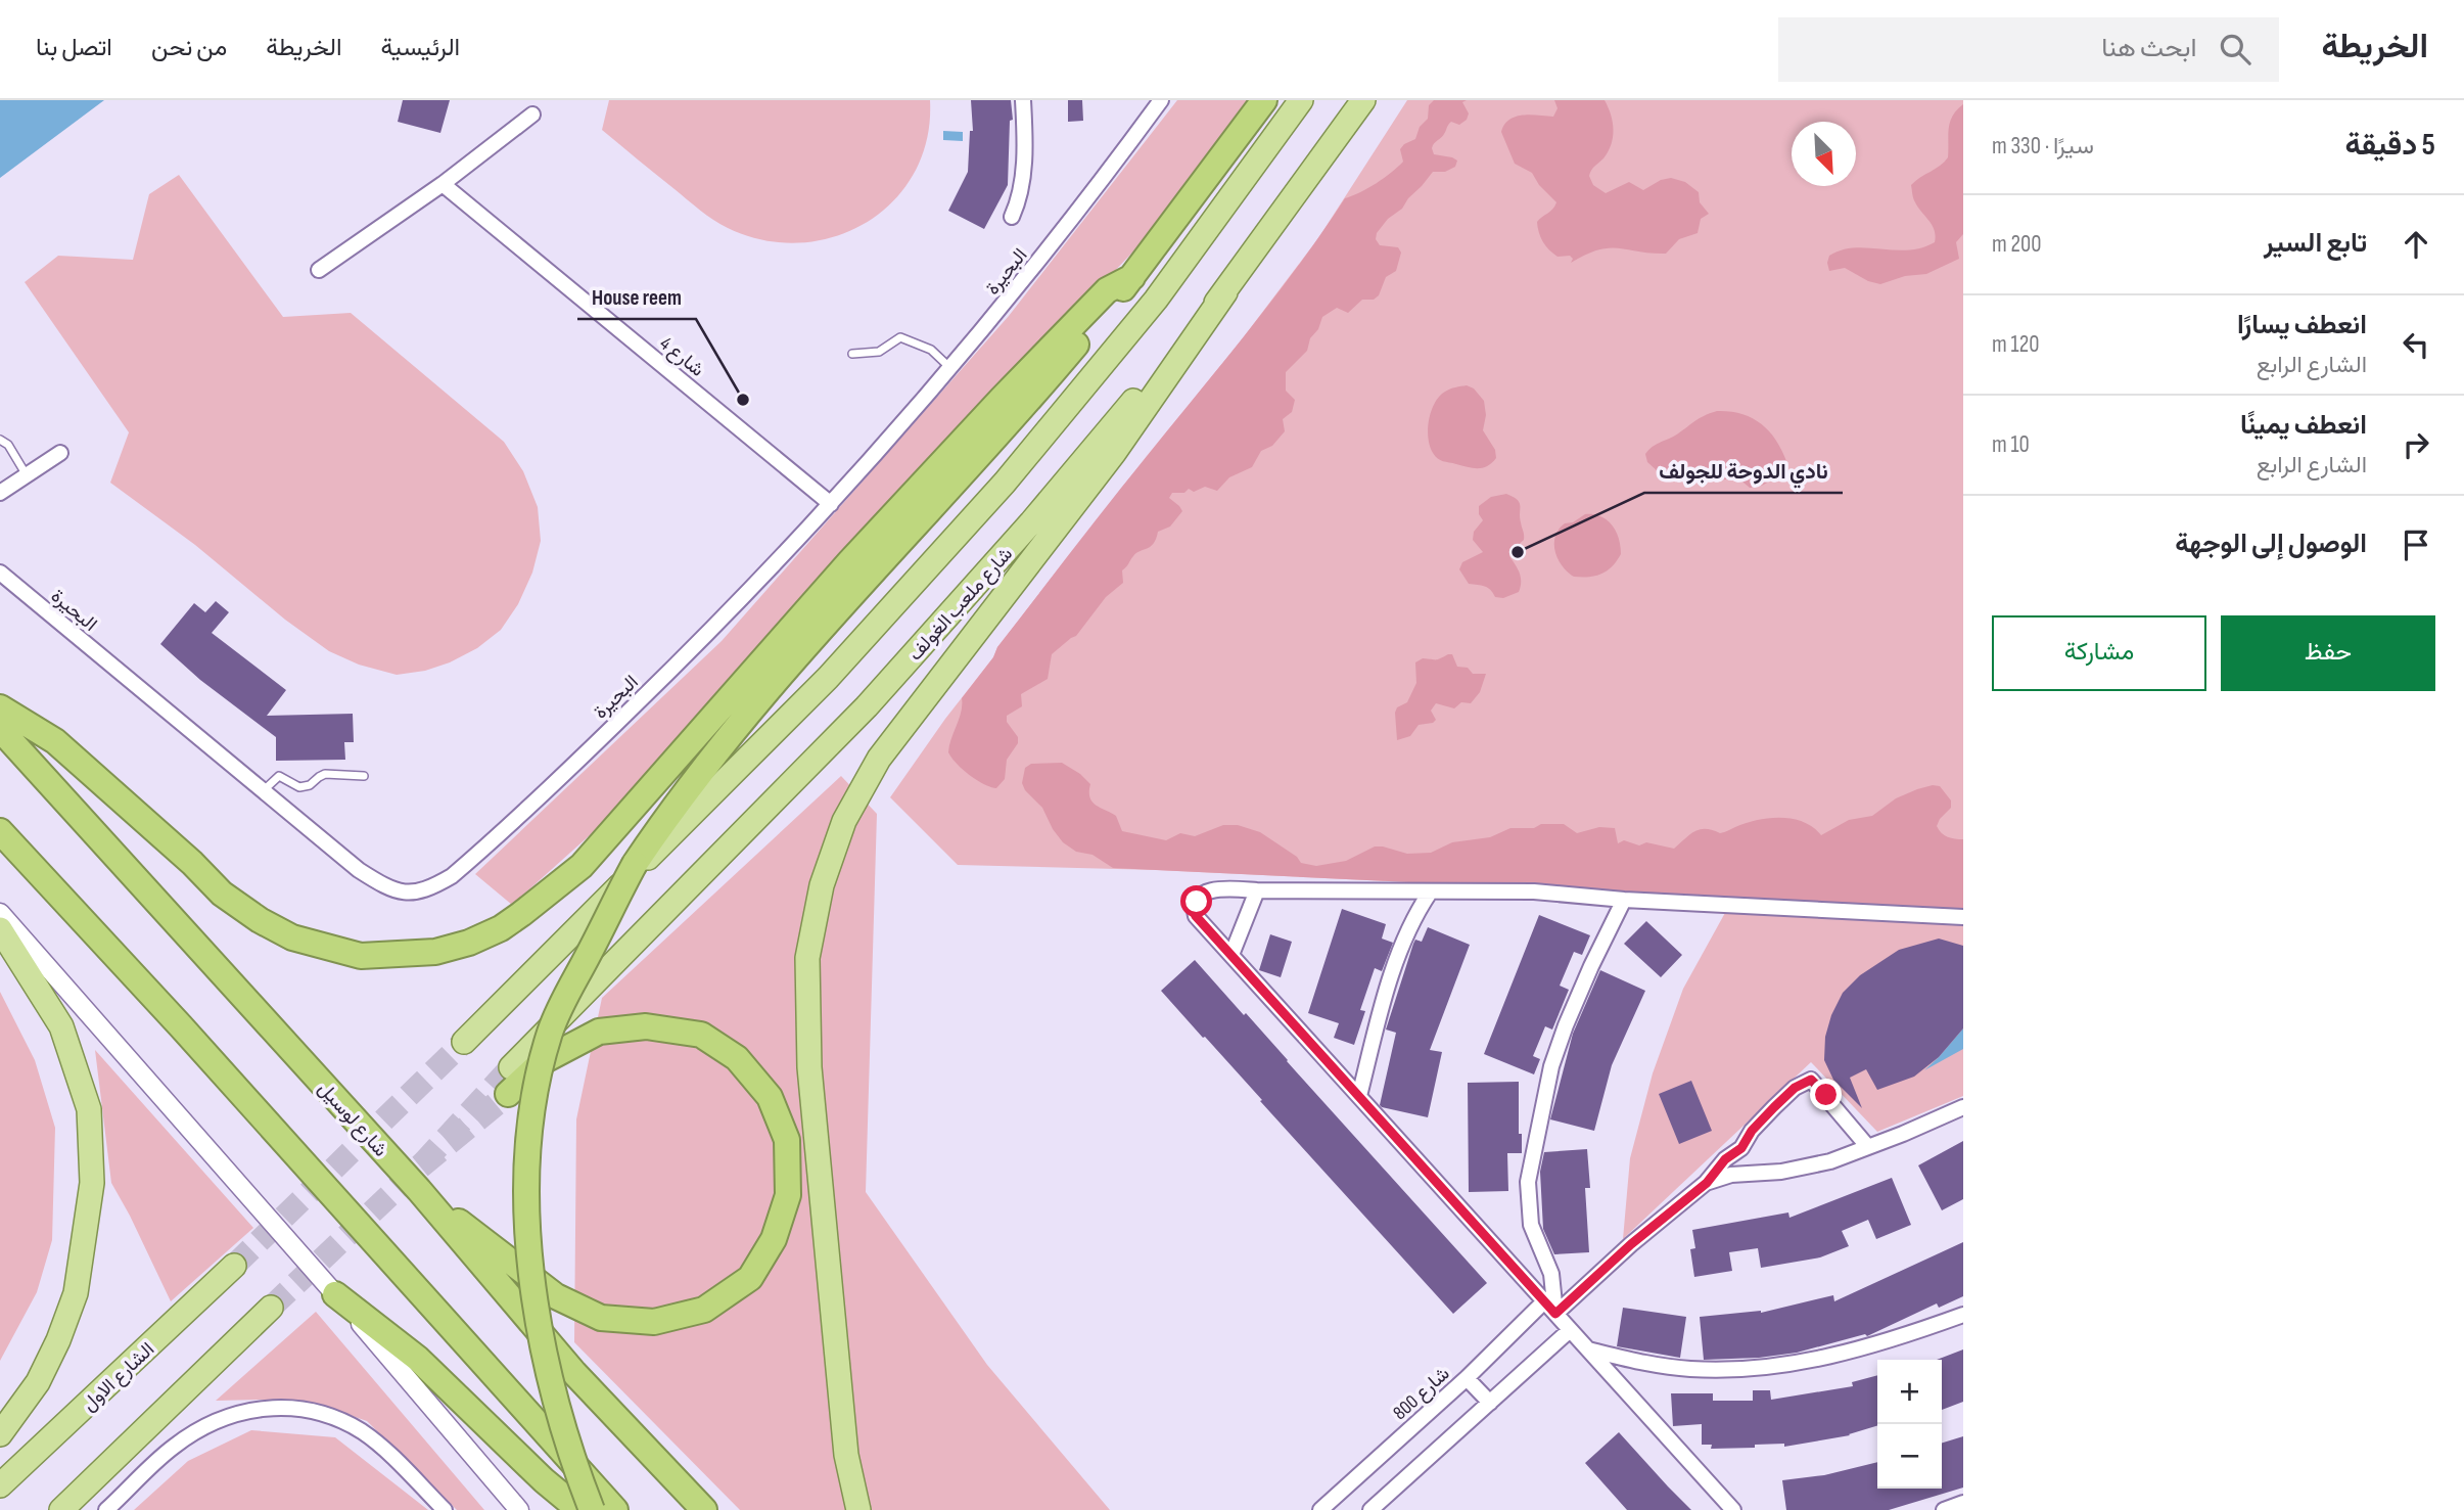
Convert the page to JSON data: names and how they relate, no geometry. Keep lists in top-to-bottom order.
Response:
{
  "streets": {
    "highway": ["شارع لوسيل"],
    "main road": ["شارع ملعب الغولف", "الشارع الاول"],
    "street": ["البحيرة", "شارع 4", "شارع 800"]
  },
  "crossings": [
    ["البحيرة", "شارع 4"]
  ],
  "places": ["House reem", "نادي الدوحة للجولف"],
  "north": "bottom right",
  "page": {
    "header": "الخريطة",
    "search": "ابحث هنا",
    "nav": [
      "الرئيسية",
      "الخريطة",
      "من نحن",
      "اتصل بنا"
    ],
    "heading": ["5 دقيقة", "سيرًا · 330 m"],
    "list": [
      ["تابع السير", "200 m"],
      ["انعطف يسارًا", "الشارع الرابع", "120 m"],
      ["انعطف يمينًا", "الشارع الرابع", "10 m"],
      "الوصول إلى الوجهة"
    ],
    "buttons": ["حفظ", "مشاركة"],
    "map_buttons": ["+", "−"]
  }
}
